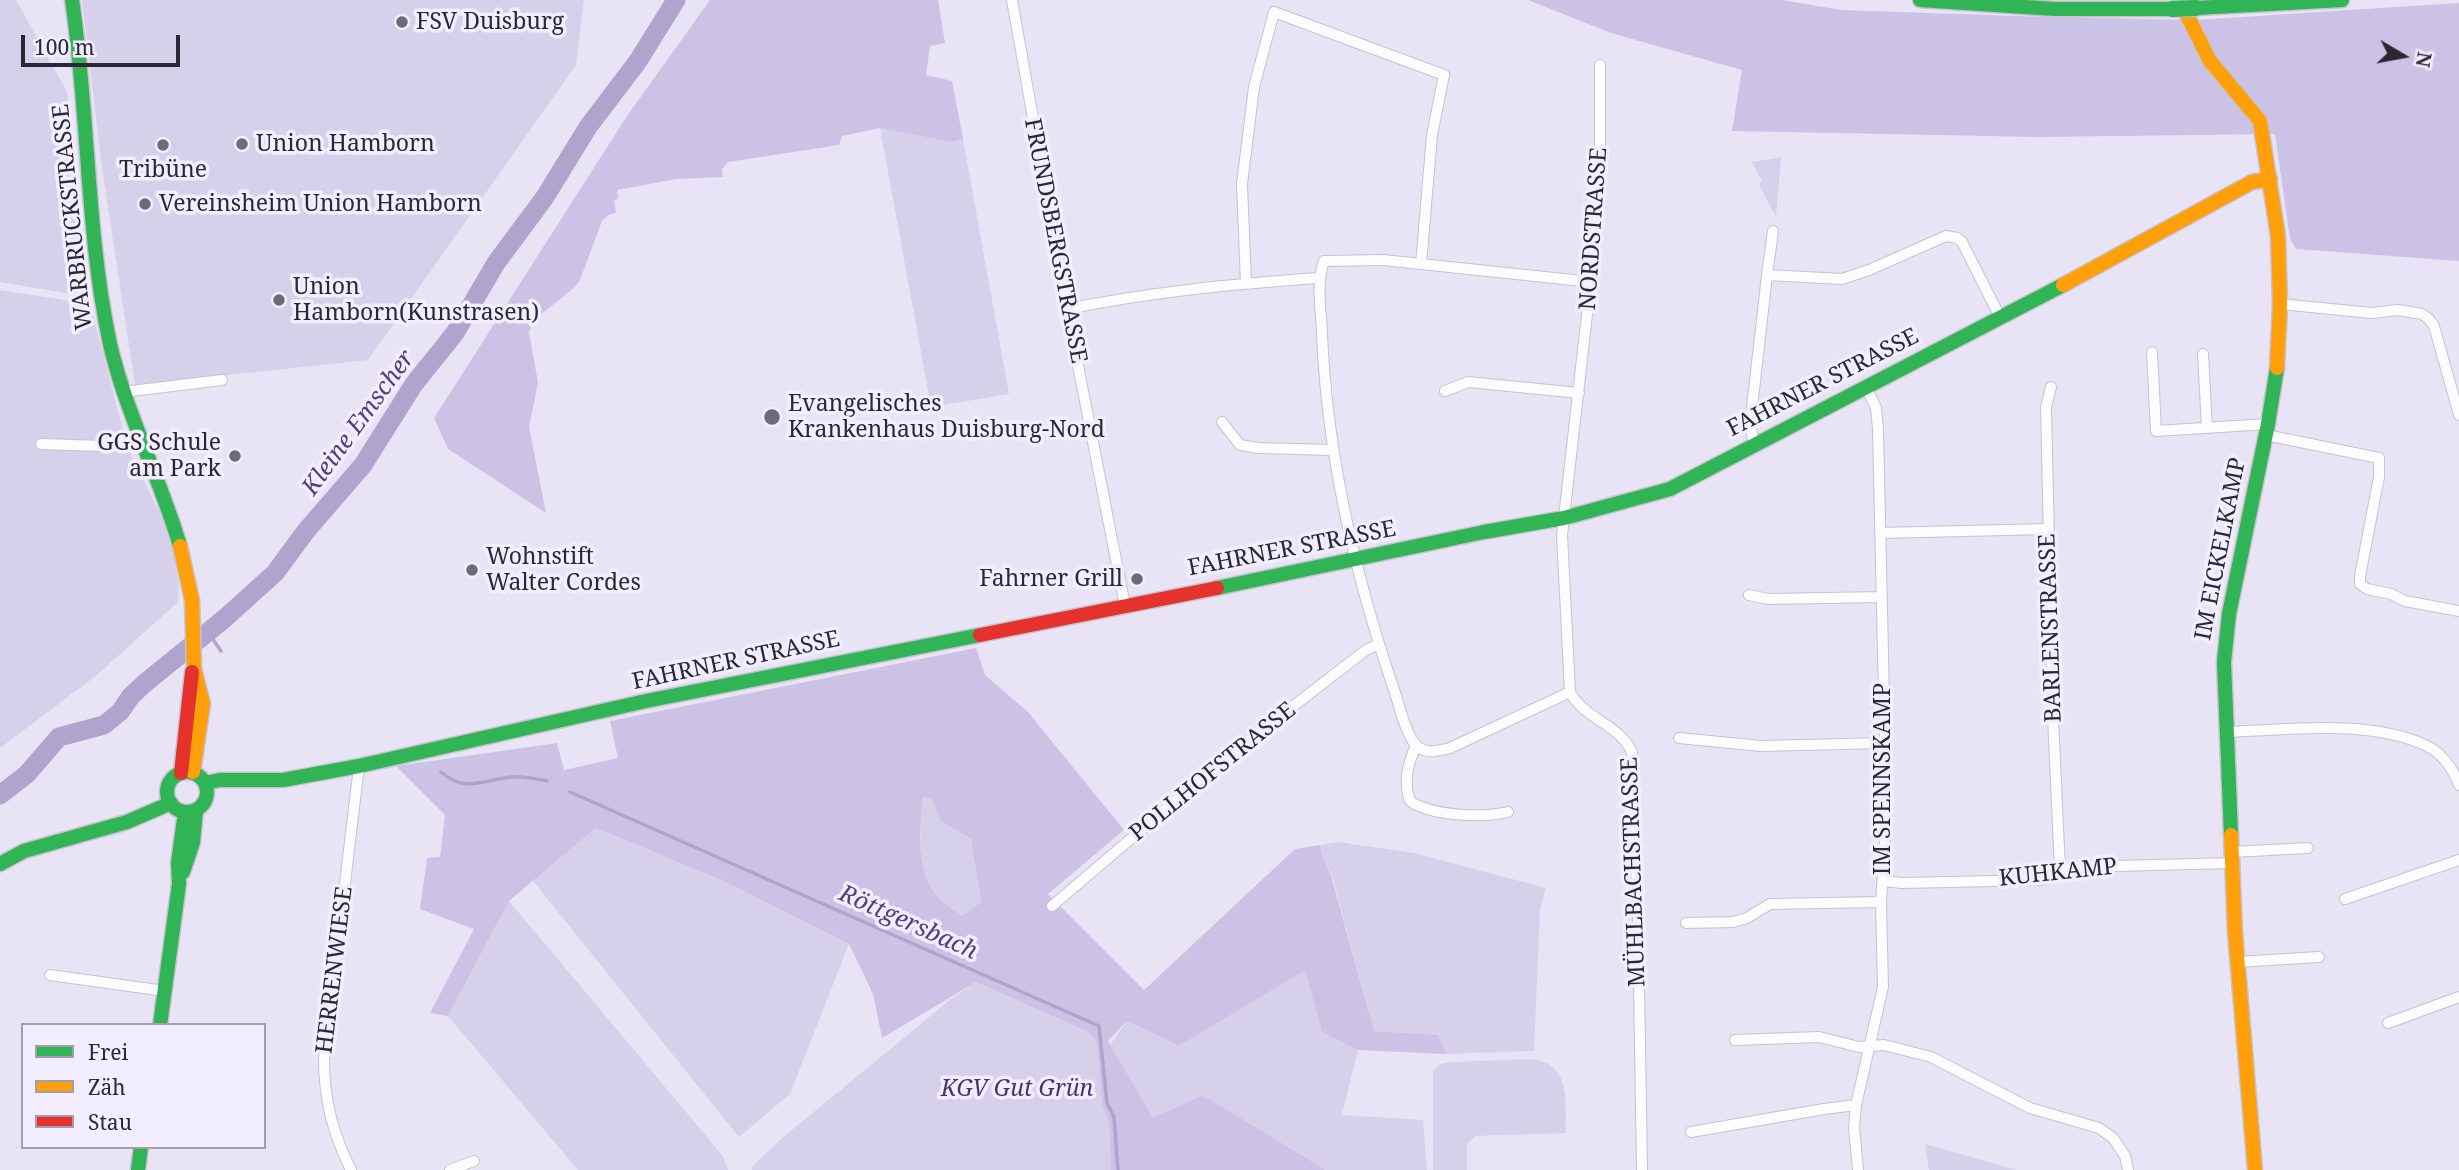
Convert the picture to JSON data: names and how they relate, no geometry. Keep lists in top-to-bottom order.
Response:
{
  "streets": {
    "main road": ["WARBRUCKSTRASSE", "FAHRNER STRASSE", "IM EICKELKAMP"],
    "street": [
      "NORDSTRASSE",
      "FRUNDSBERGSTRASSE",
      "BARLENSTRASSE",
      "POLLHOFSTRASSE",
      "IM SPENNSKAMP",
      "MÜHLBACHSTRASSE",
      "KUHKAMP",
      "HERRENWIESE"
    ]
  },
  "crossings": [
    ["WARBRUCKSTRASSE", "FAHRNER STRASSE"],
    ["NORDSTRASSE", "FAHRNER STRASSE"],
    ["FRUNDSBERGSTRASSE", "FAHRNER STRASSE"],
    ["FAHRNER STRASSE", "IM EICKELKAMP"],
    ["FAHRNER STRASSE", "IM SPENNSKAMP"],
    ["FAHRNER STRASSE", "HERRENWIESE"],
    ["IM EICKELKAMP", "KUHKAMP"],
    ["BARLENSTRASSE", "KUHKAMP"],
    ["IM SPENNSKAMP", "KUHKAMP"]
  ],
  "water": ["Kleine Emscher", "Röttgersbach"],
  "parks": ["KGV Gut Grün"],
  "places": [
    "FSV Duisburg",
    "Union Hamborn",
    "Tribüne",
    "Vereinsheim Union Hamborn",
    "Union Hamborn(Kunstrasen)",
    "Evangelisches Krankenhaus Duisburg-Nord",
    "GGS Schule am Park",
    "Wohnstift Walter Cordes",
    "Fahrner Grill"
  ],
  "legend": ["Frei", "Zäh", "Stau"],
  "scale_bar": "100 m",
  "north": "right"
}
